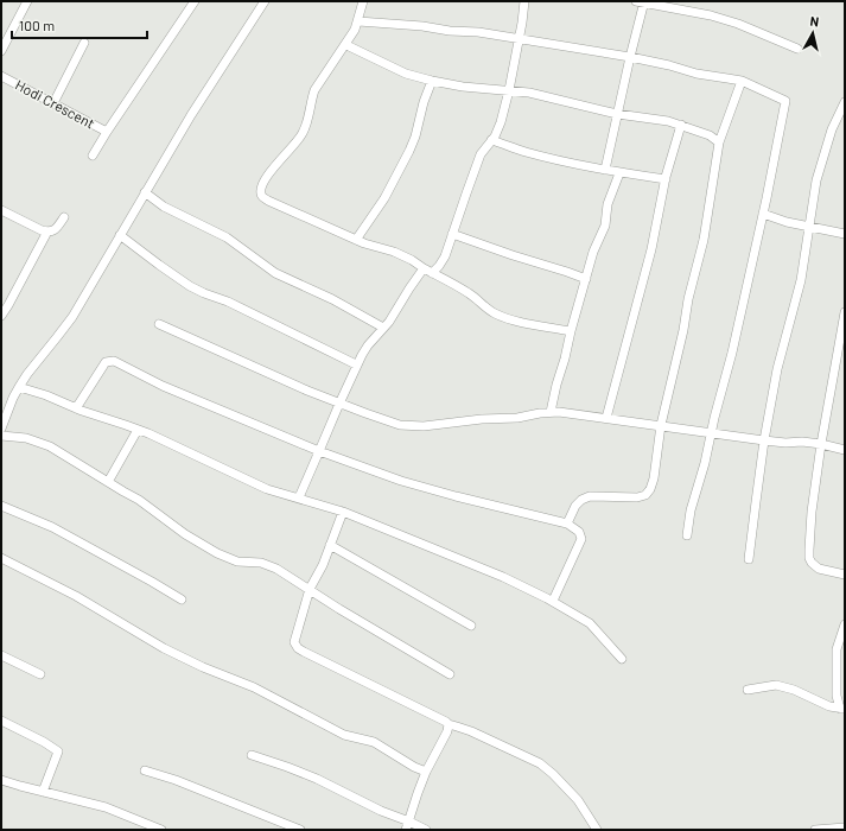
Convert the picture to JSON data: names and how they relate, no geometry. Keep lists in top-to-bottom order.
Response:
{
  "streets": {
    "street": ["Hodi Crescent"]
  },
  "scale_bar": "100 m",
  "north": "top"
}
